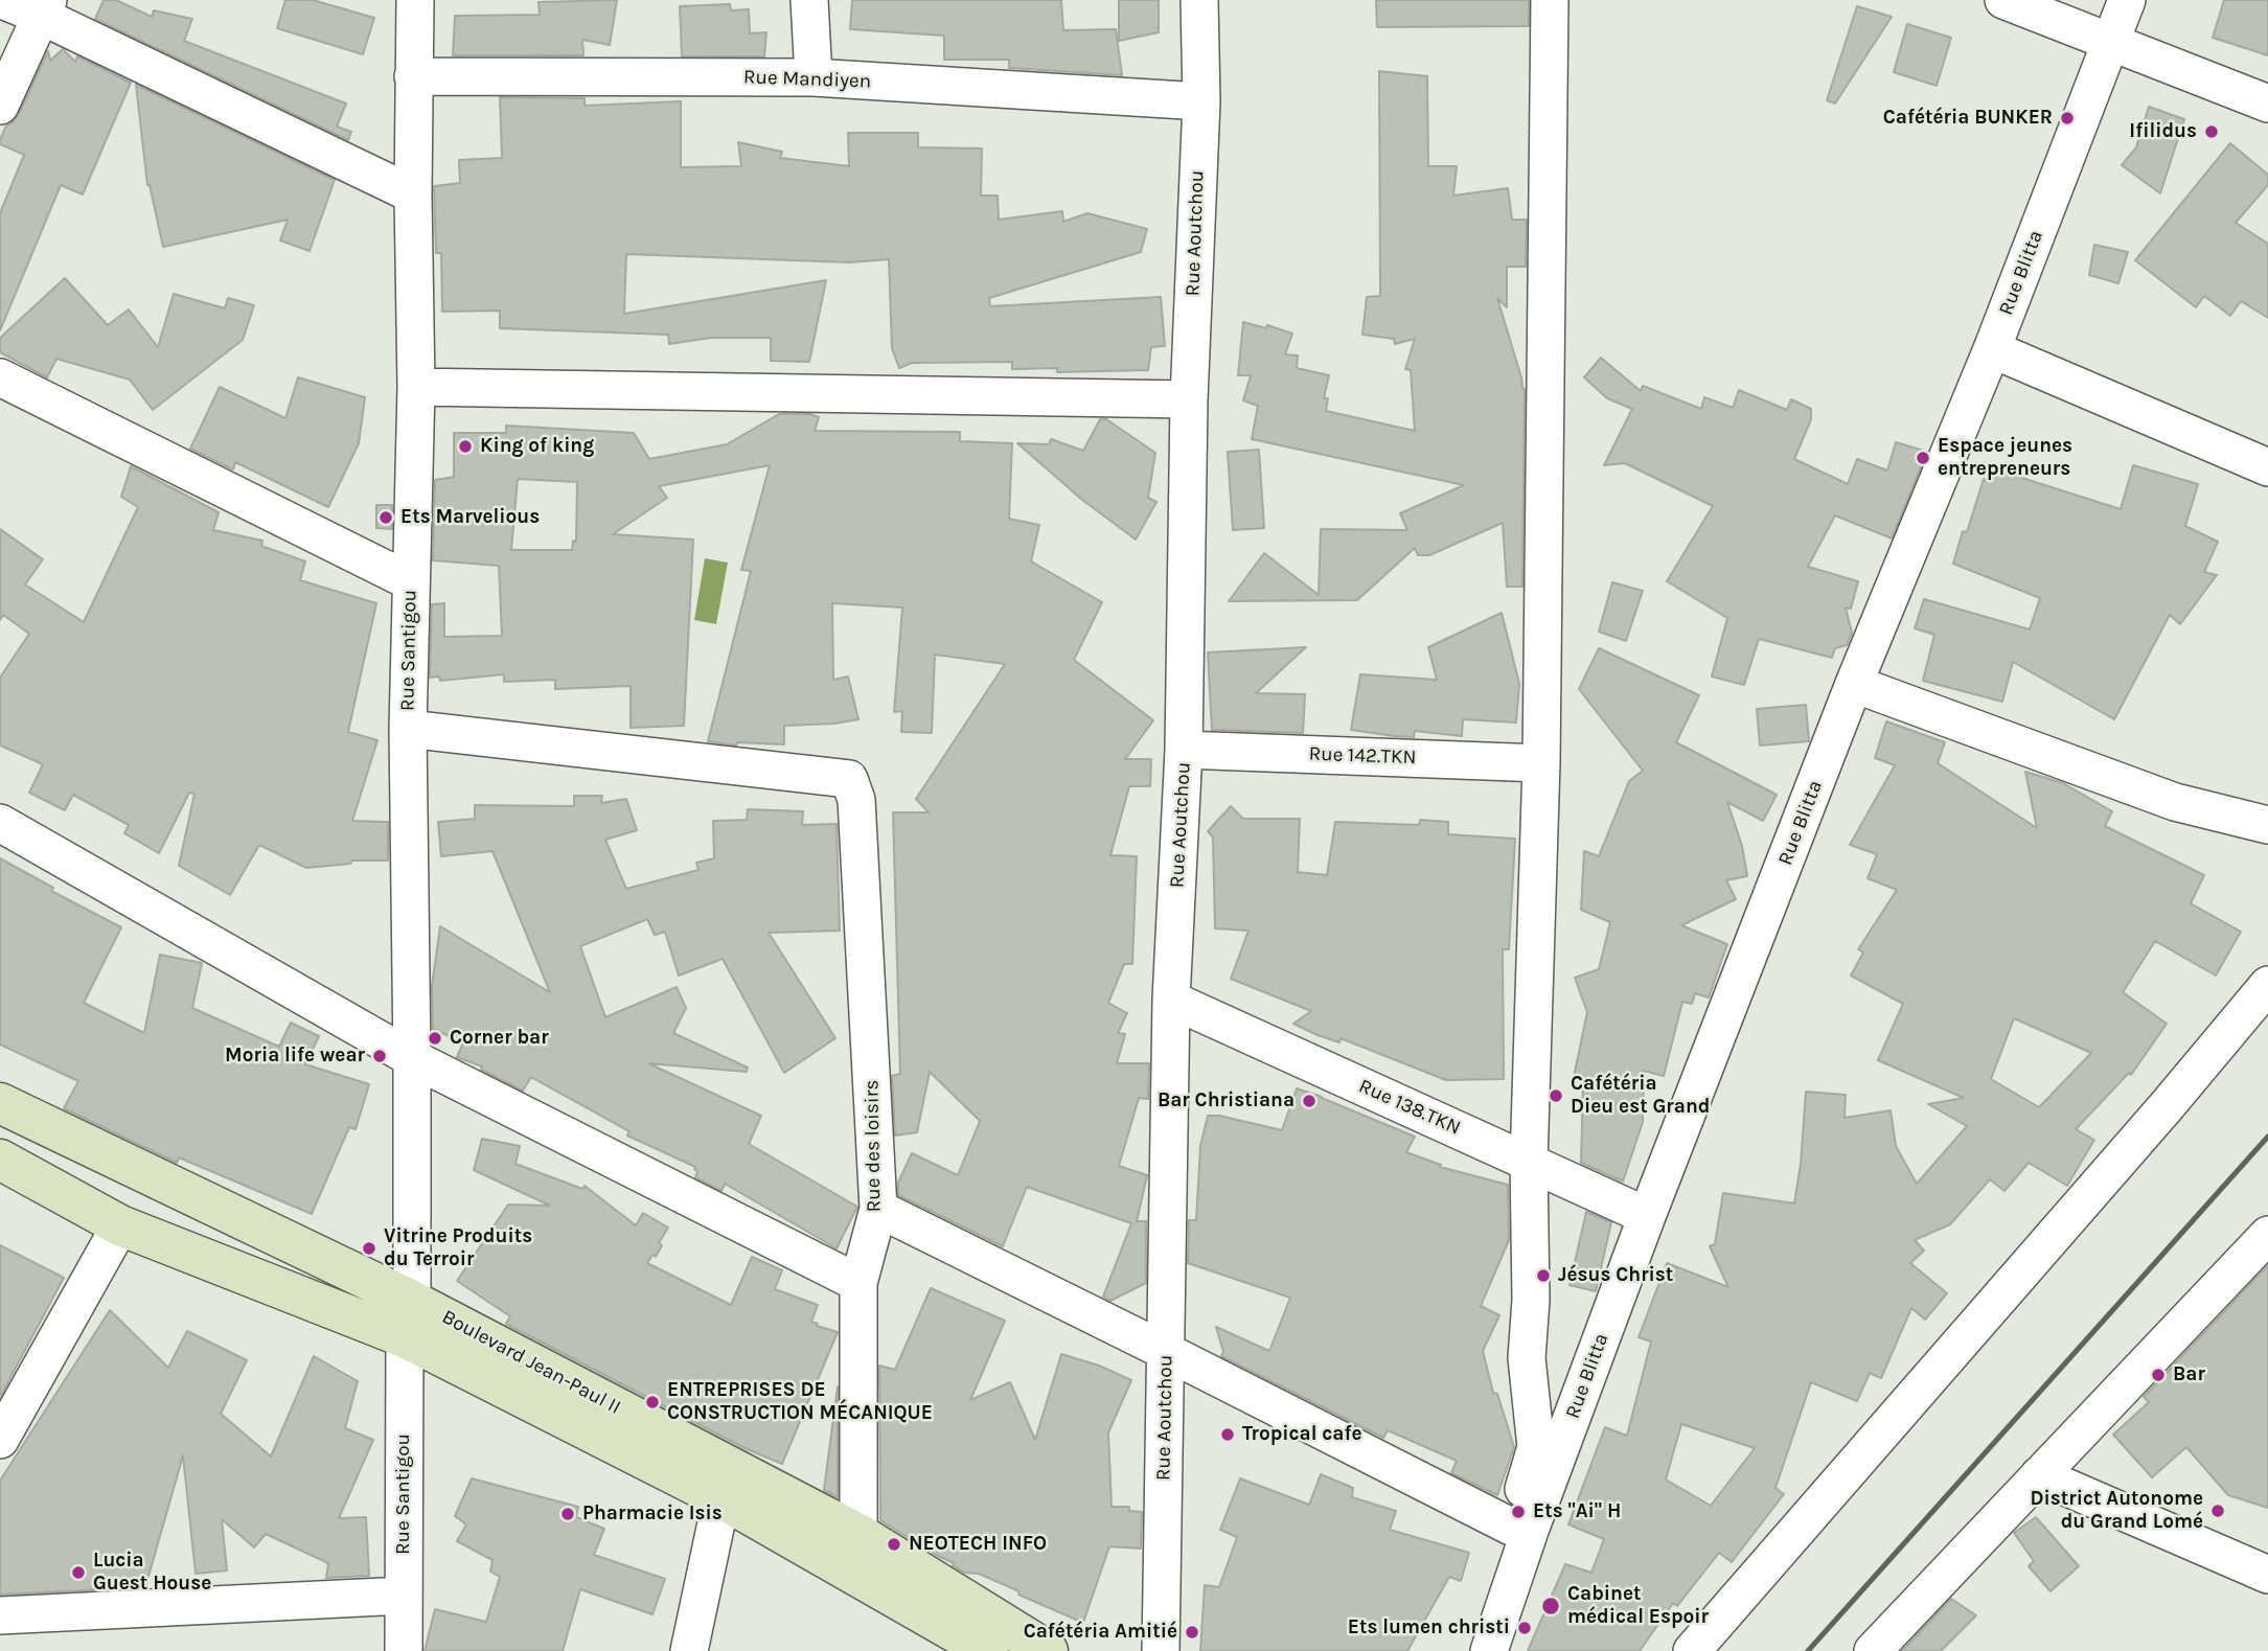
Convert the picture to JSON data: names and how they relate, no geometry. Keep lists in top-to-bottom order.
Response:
{
  "streets": {
    "main road": ["Boulevard Jean-Paul II"],
    "street": [
      "Rue Mandiyen",
      "Rue Aoutchou",
      "Rue Blitta",
      "Rue Santigou",
      "Rue 142.TKN",
      "Rue 138.TKN",
      "Rue des loisirs"
    ]
  },
  "crossings": [
    ["Rue Mandiyen", "Rue Aoutchou"],
    ["Rue Mandiyen", "Rue Santigou"],
    ["Rue Aoutchou", "Rue 142.TKN"],
    ["Rue Aoutchou", "Rue 138.TKN"],
    ["Rue Blitta", "Rue 138.TKN"],
    ["Rue Santigou", "Rue des loisirs"],
    ["Rue Santigou", "Boulevard Jean-Paul II"],
    ["Rue des loisirs", "Boulevard Jean-Paul II"]
  ],
  "places": [
    "Cafétéria BUNKER",
    "Ifilidus",
    "King of king",
    "Espace jeunes entrepreneurs",
    "Ets Marvelious",
    "Corner bar",
    "Moria life wear",
    "Cafétéria Dieu est Grand",
    "Bar Christiana",
    "Vitrine Produits du Terroir",
    "Jésus Christ",
    "Bar",
    "ENTREPRISES DE CONSTRUCTION MÉCANIQUE",
    "Tropical cafe",
    "District Autonome du Grand Lomé",
    "Ets \"Ai\" H",
    "Pharmacie Isis",
    "NEOTECH INFO",
    "Lucia Guest House",
    "Cabinet médical Espoir",
    "Ets lumen christi",
    "Cafétéria Amitié"
  ]
}
